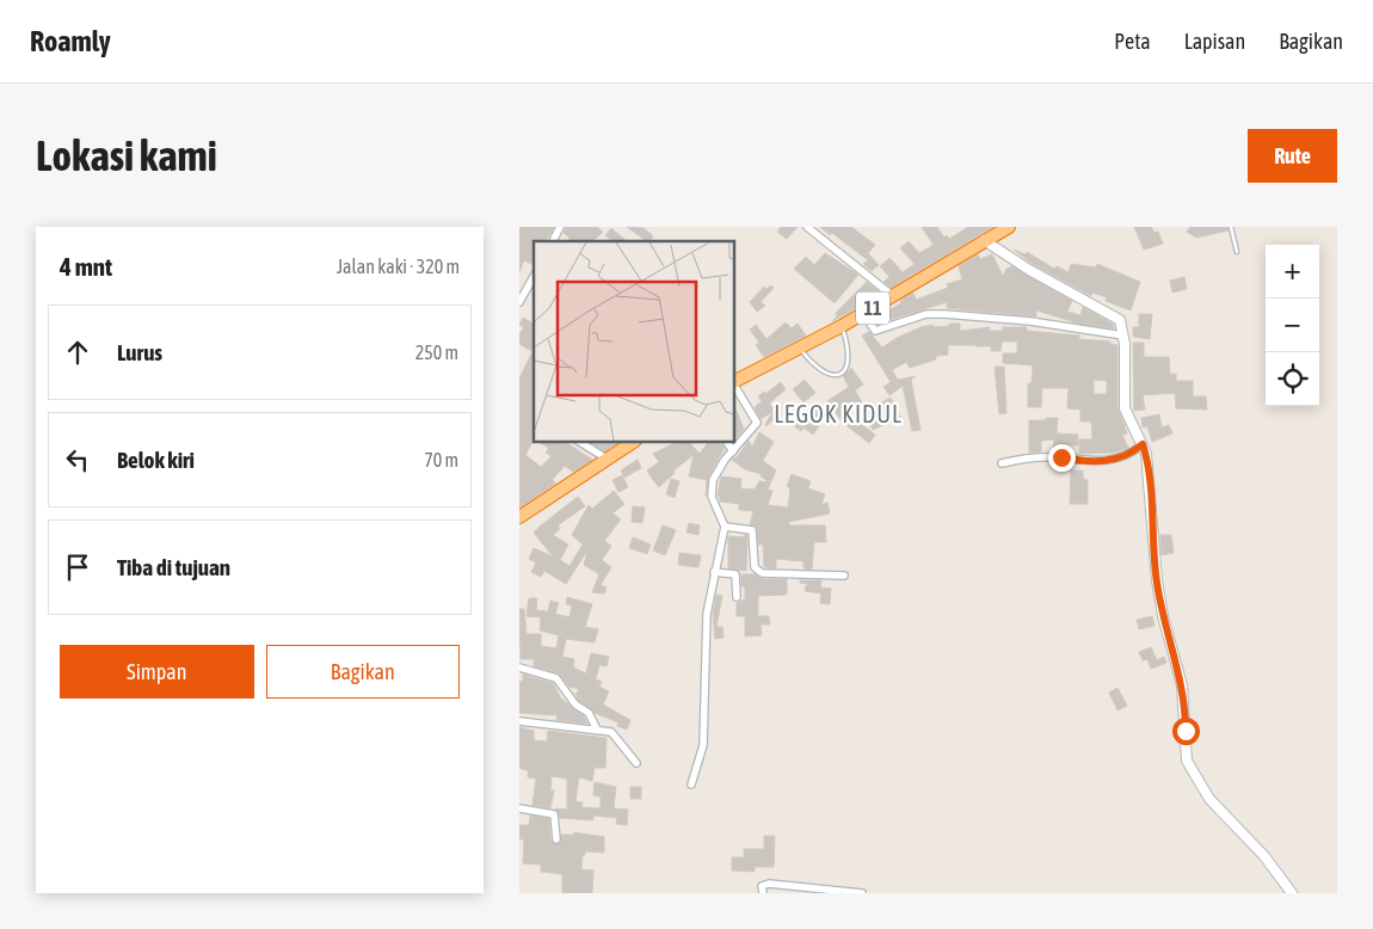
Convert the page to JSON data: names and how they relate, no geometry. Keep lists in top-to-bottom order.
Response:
{
  "streets": {
    "highway": ["11"]
  },
  "districts": ["LEGOK KIDUL"],
  "page": {
    "header": "Roamly",
    "nav": ["Peta", "Lapisan", "Bagikan"],
    "buttons": [
      "Rute",
      ["Simpan", "Bagikan"]
    ],
    "title": "Lokasi kami",
    "heading": ["4 mnt", "Jalan kaki · 320 m"],
    "map_buttons": ["+", "−"],
    "list": [
      ["Lurus", "250 m"],
      ["Belok kiri", "70 m"],
      "Tiba di tujuan"
    ]
  }
}
